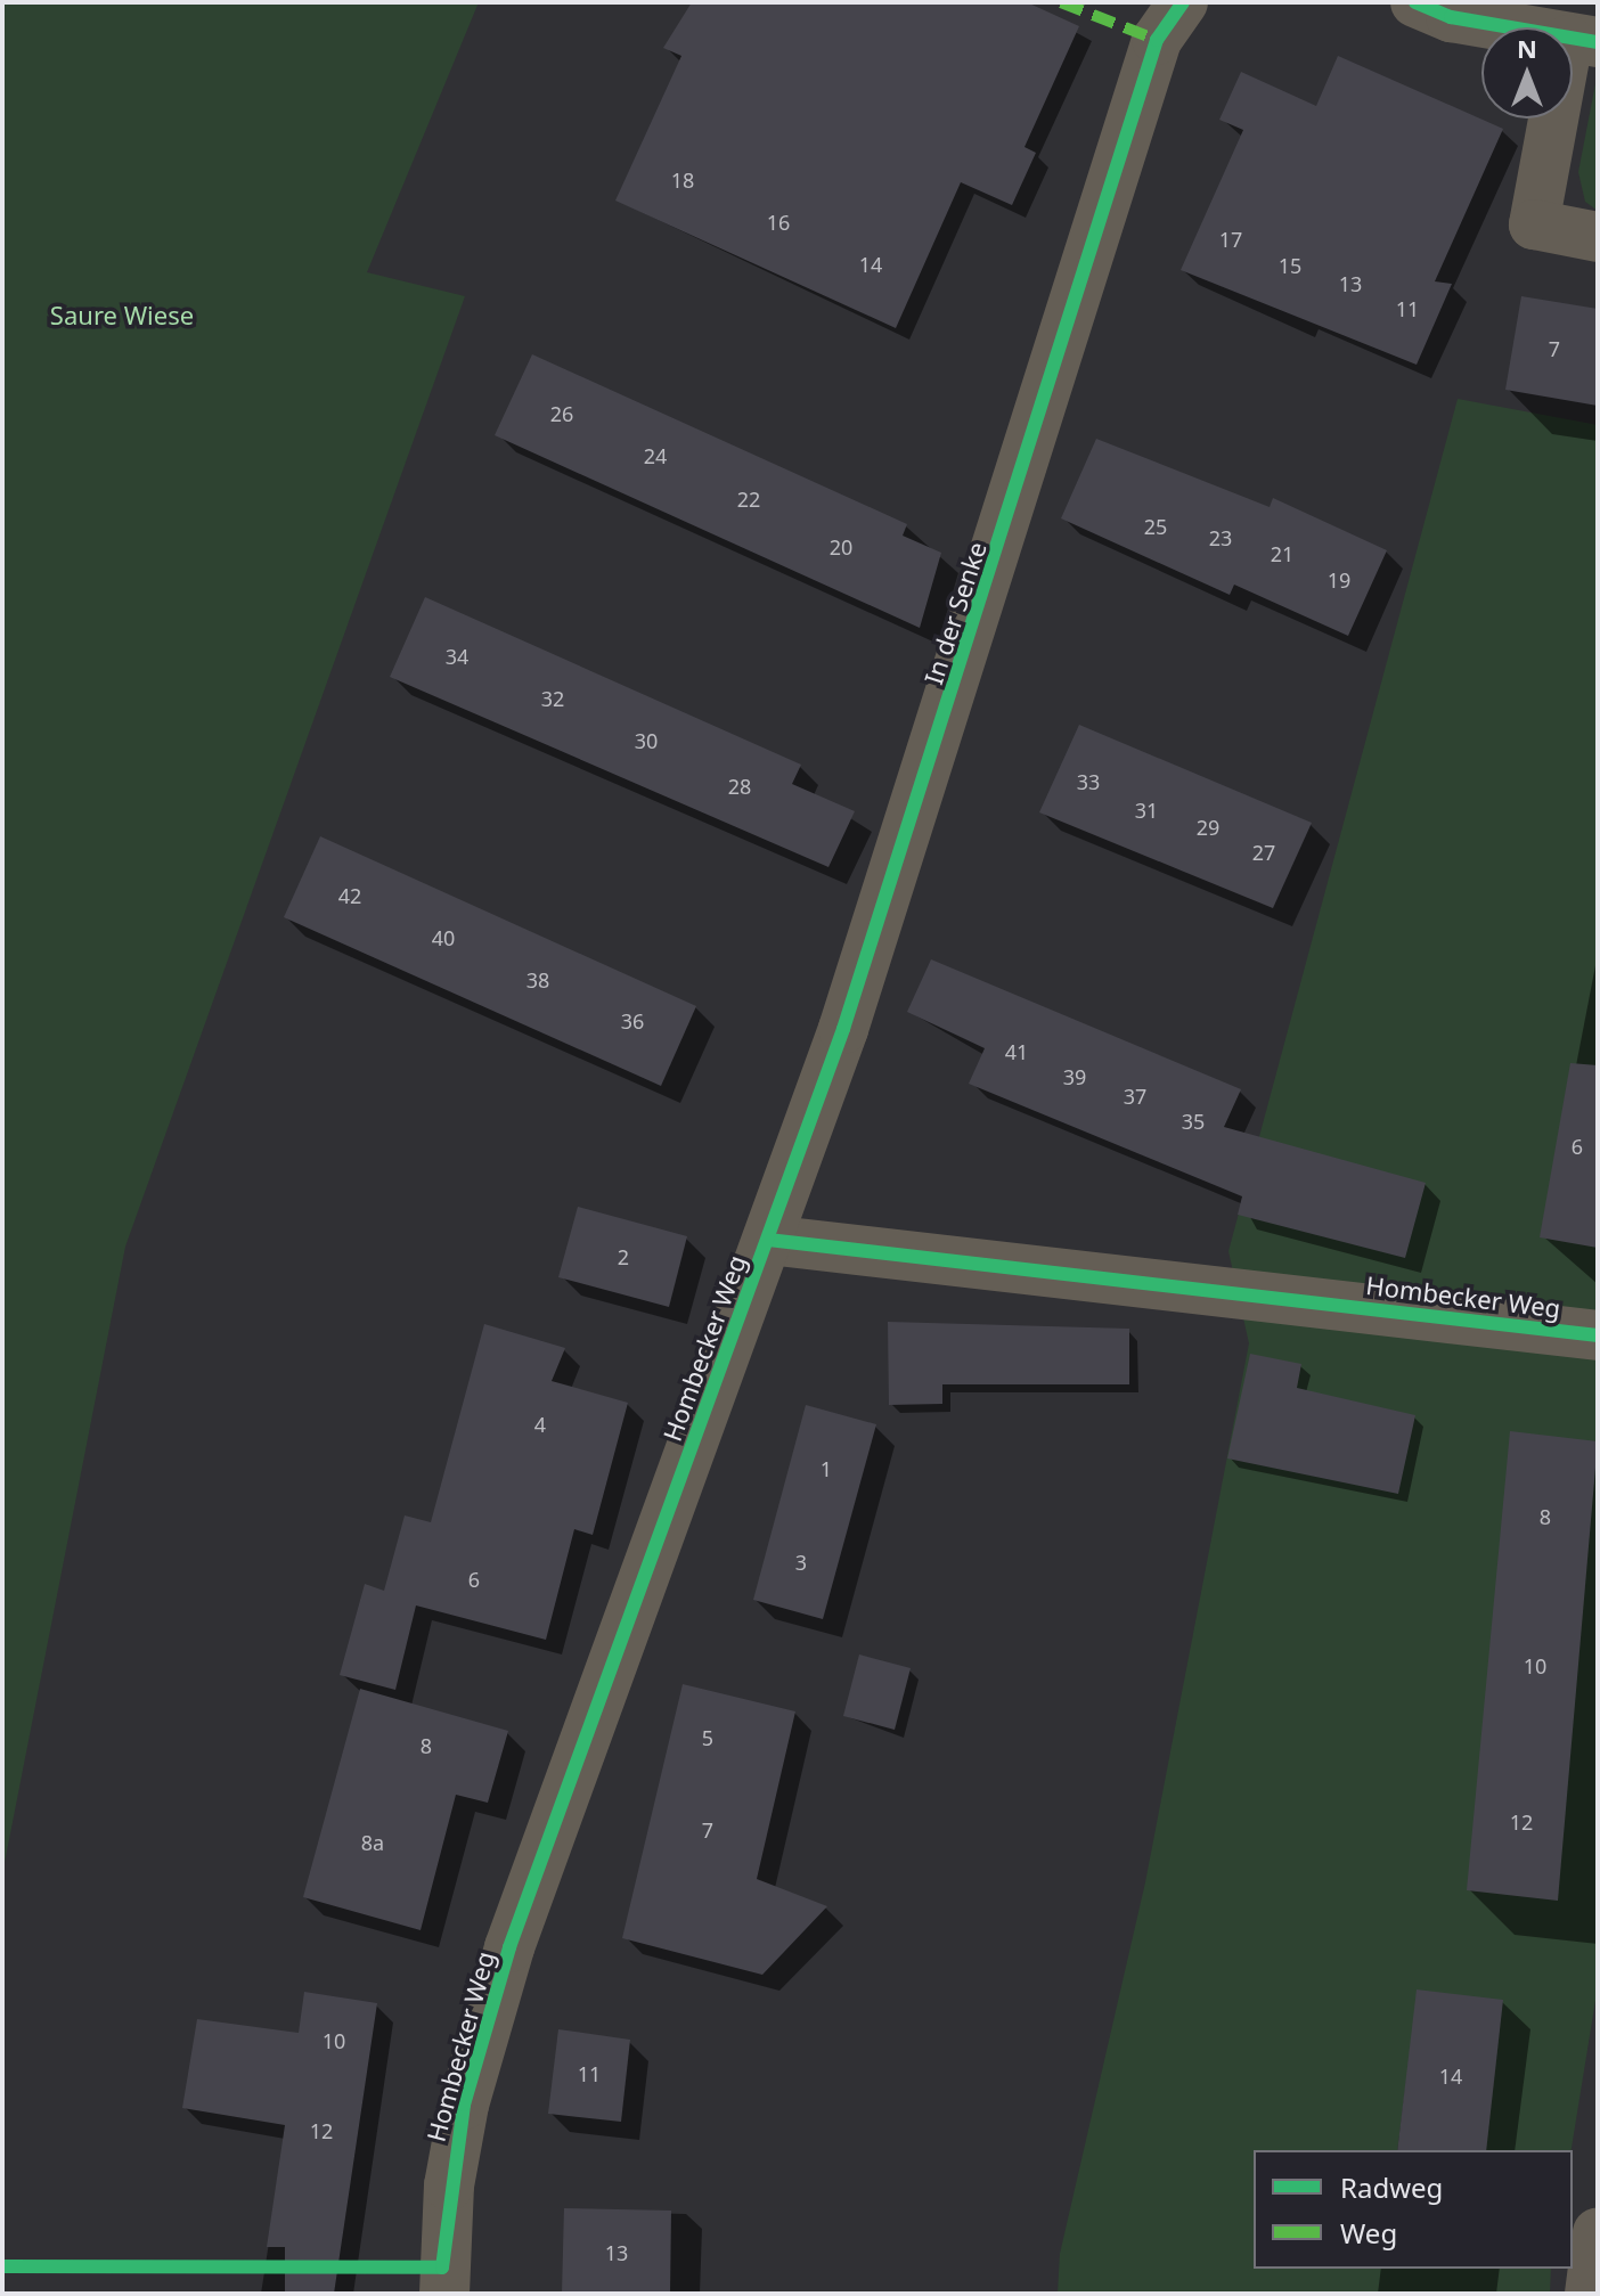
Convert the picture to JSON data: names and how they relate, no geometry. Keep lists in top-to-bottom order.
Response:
{
  "streets": {
    "street": ["In der Senke", "Hombecker Weg"]
  },
  "crossings": [
    ["In der Senke", "Hombecker Weg"]
  ],
  "parks": ["Saure Wiese"],
  "house_numbers": [
    "18",
    "16",
    "17",
    "14",
    "15",
    "13",
    "11",
    "7",
    "26",
    "24",
    "22",
    "25",
    "23",
    "20",
    "21",
    "19",
    "34",
    "32",
    "30",
    "33",
    "28",
    "31",
    "29",
    "27",
    "42",
    "40",
    "38",
    "36",
    "41",
    "39",
    "37",
    "35",
    "6",
    "2",
    "4",
    "1",
    "8",
    "3",
    "6",
    "10",
    "5",
    "8",
    "12",
    "7",
    "8a",
    "10",
    "11",
    "14",
    "12",
    "13"
  ],
  "legend": ["Radweg", "Weg"],
  "north": "top"
}
